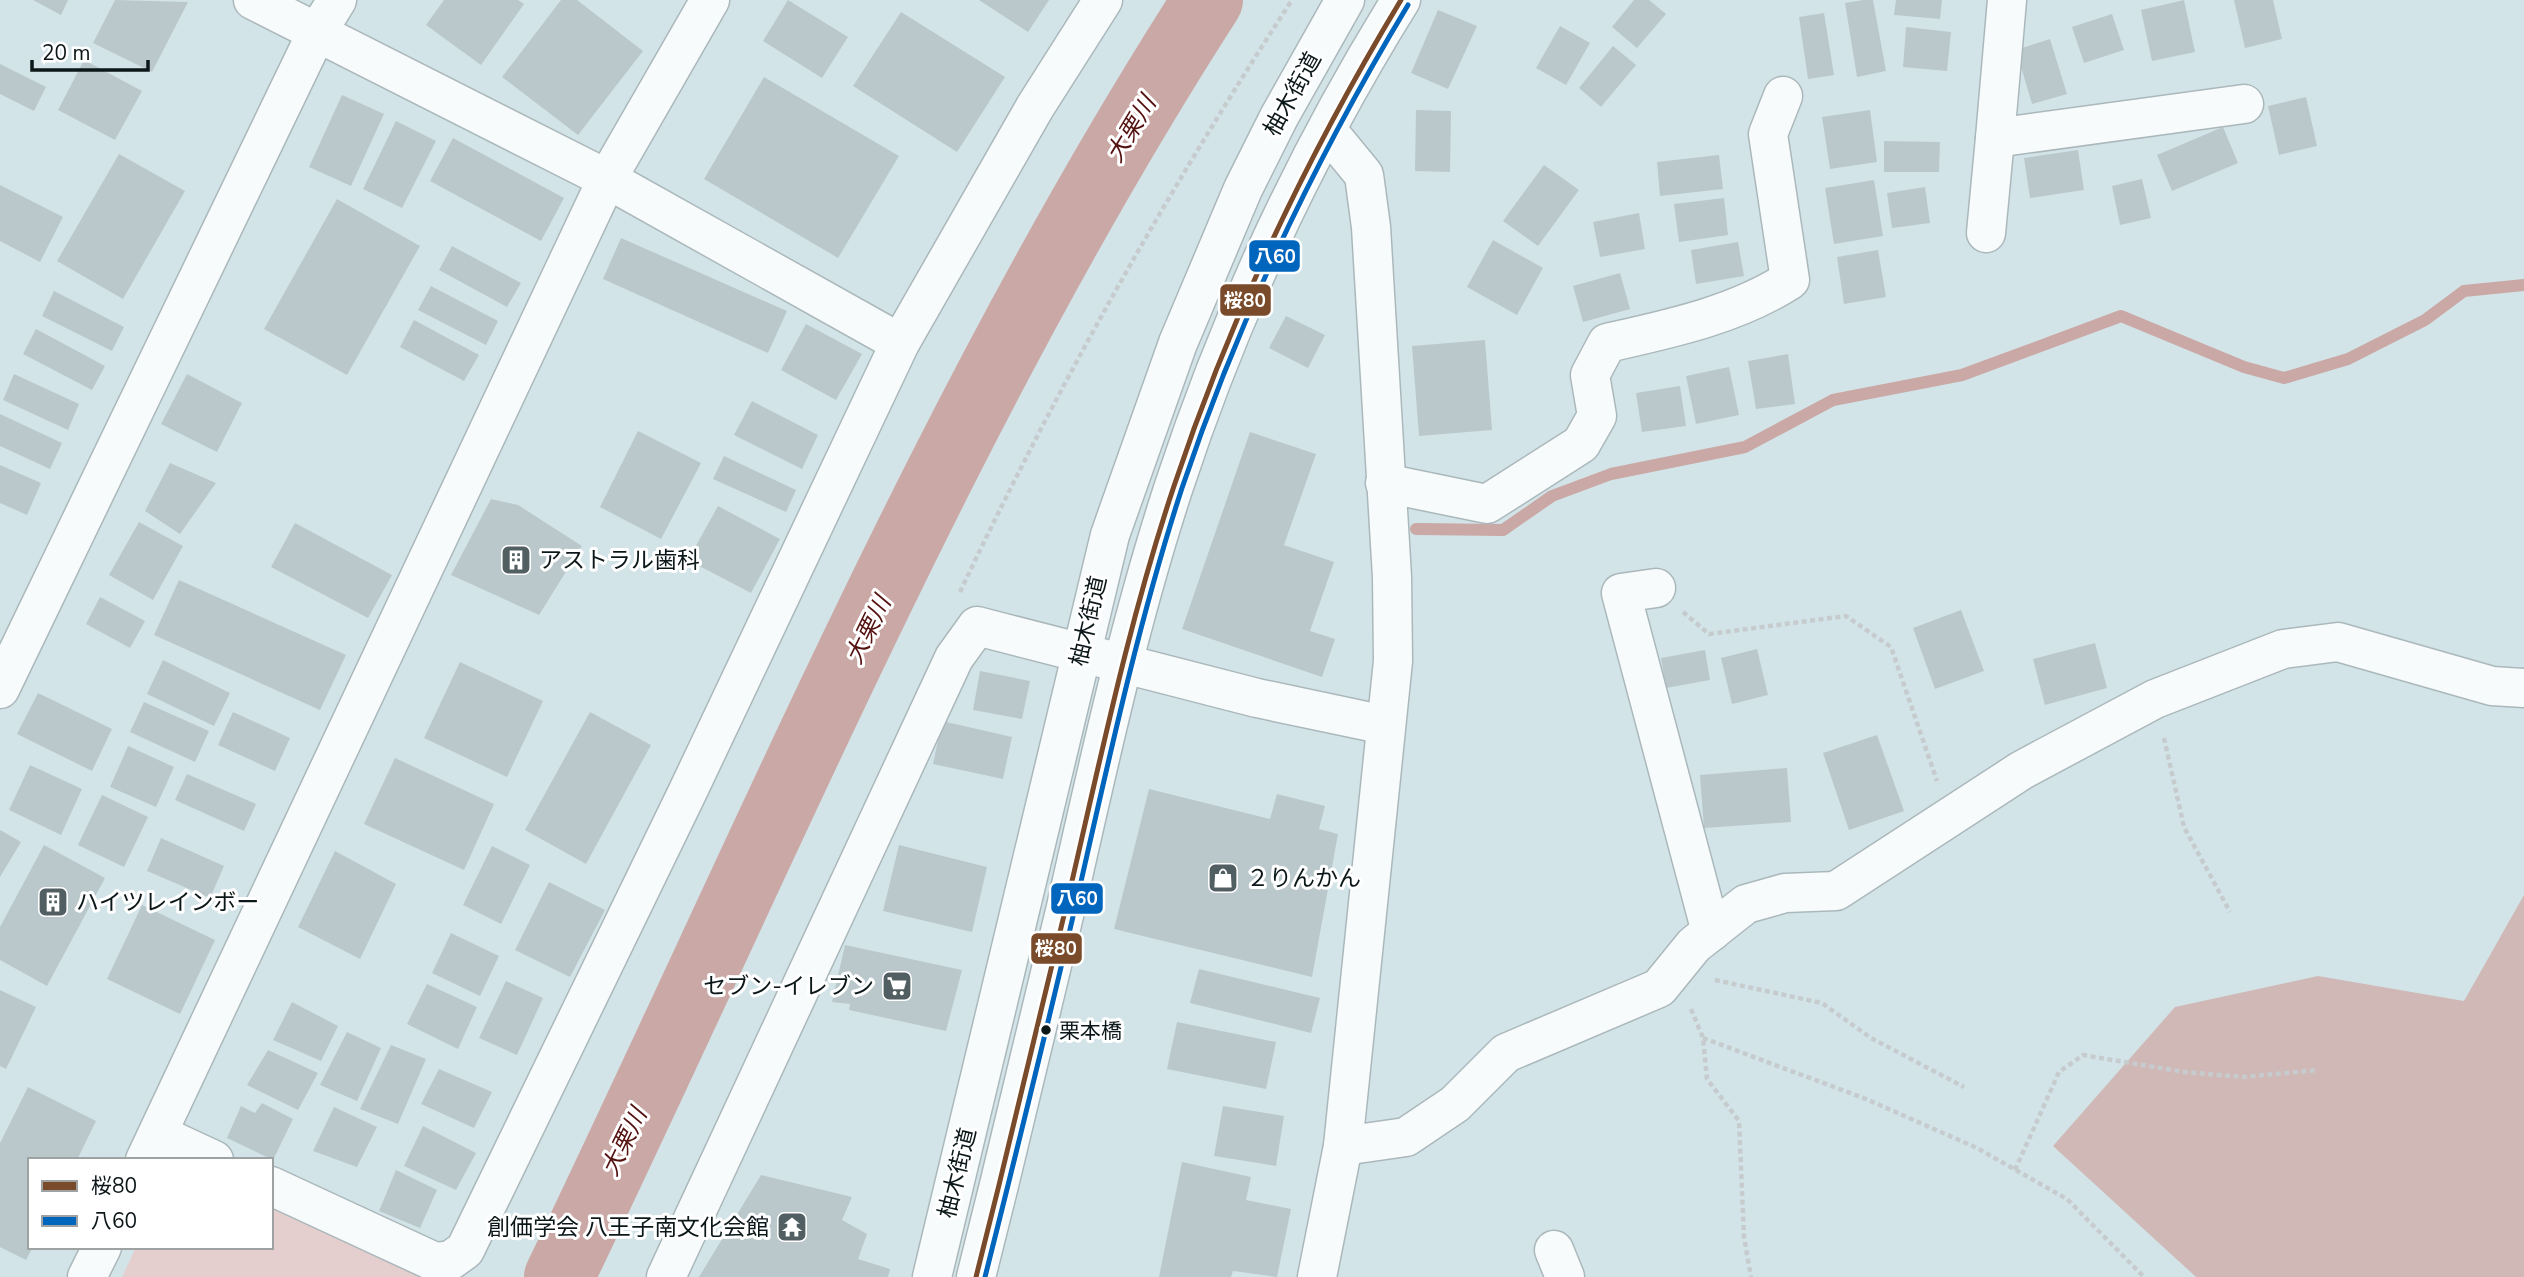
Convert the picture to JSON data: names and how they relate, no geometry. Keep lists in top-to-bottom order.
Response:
{
  "streets": {
    "street": ["柚木街道"]
  },
  "water": ["大栗川"],
  "places": {
    "building": ["アストラル歯科", "ハイツレインボー"],
    "shop": ["２りんかん"],
    "supermarket": ["セブン-イレブン"],
    "other": ["栗本橋"],
    "temple": ["創価学会 八王子南文化会館"]
  },
  "lines": ["transit line 桜80", "transit line 八60"],
  "legend": ["桜80", "八60"],
  "scale_bar": "20 m"
}
